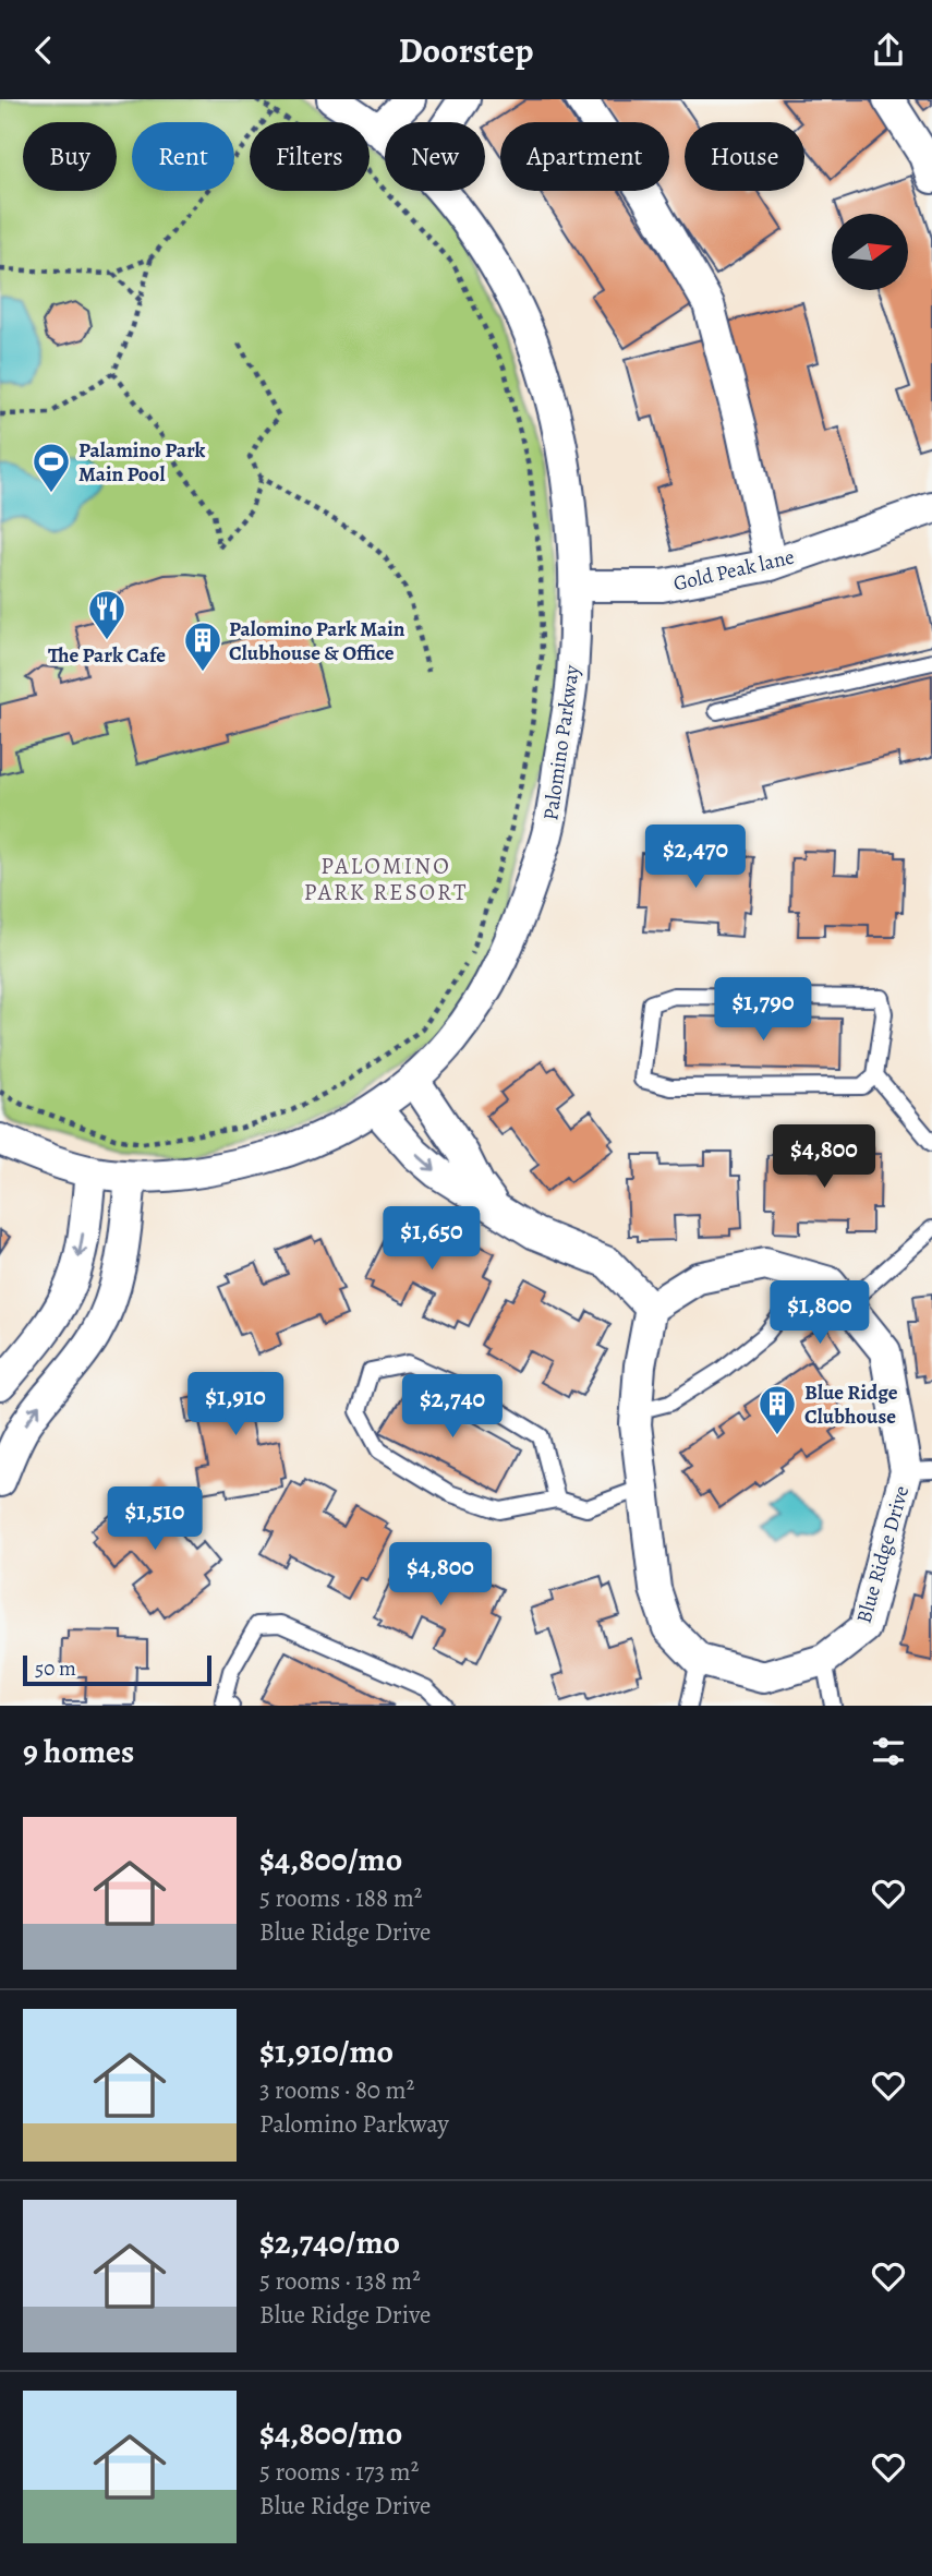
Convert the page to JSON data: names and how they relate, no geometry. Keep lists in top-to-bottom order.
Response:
{
  "streets": {
    "street": ["Gold Peak lane", "Palomino Parkway", "Blue Ridge Drive"]
  },
  "crossings": [
    ["Gold Peak lane", "Palomino Parkway"]
  ],
  "districts": ["PALOMINO PARK RESORT"],
  "places": {
    "sports": ["Palamino Park Main Pool"],
    "restaurant": ["The Park Cafe"],
    "building": ["Palomino Park Main Clubhouse & Office", "Blue Ridge Clubhouse"]
  },
  "scale_bar": "50 m",
  "north": "right",
  "page": {
    "header": "Doorstep",
    "chip": [
      "Buy",
      "Rent",
      "Filters",
      "New",
      "Apartment",
      "House"
    ],
    "price": [
      "$2,470",
      "$1,790",
      "$4,800",
      "$1,650",
      "$1,800",
      "$1,910",
      "$2,740",
      "$1,510",
      "$4,800"
    ],
    "scale": "50 m",
    "heading": "9 homes",
    "list": [
      {
        "name": "$4,800/mo",
        "note": "5 rooms · 188 m² · Blue Ridge Drive"
      },
      {
        "name": "$1,910/mo",
        "note": "3 rooms · 80 m² · Palomino Parkway"
      },
      {
        "name": "$2,740/mo",
        "note": "5 rooms · 138 m² · Blue Ridge Drive"
      },
      {
        "name": "$4,800/mo",
        "note": "5 rooms · 173 m² · Blue Ridge Drive"
      }
    ]
  }
}
